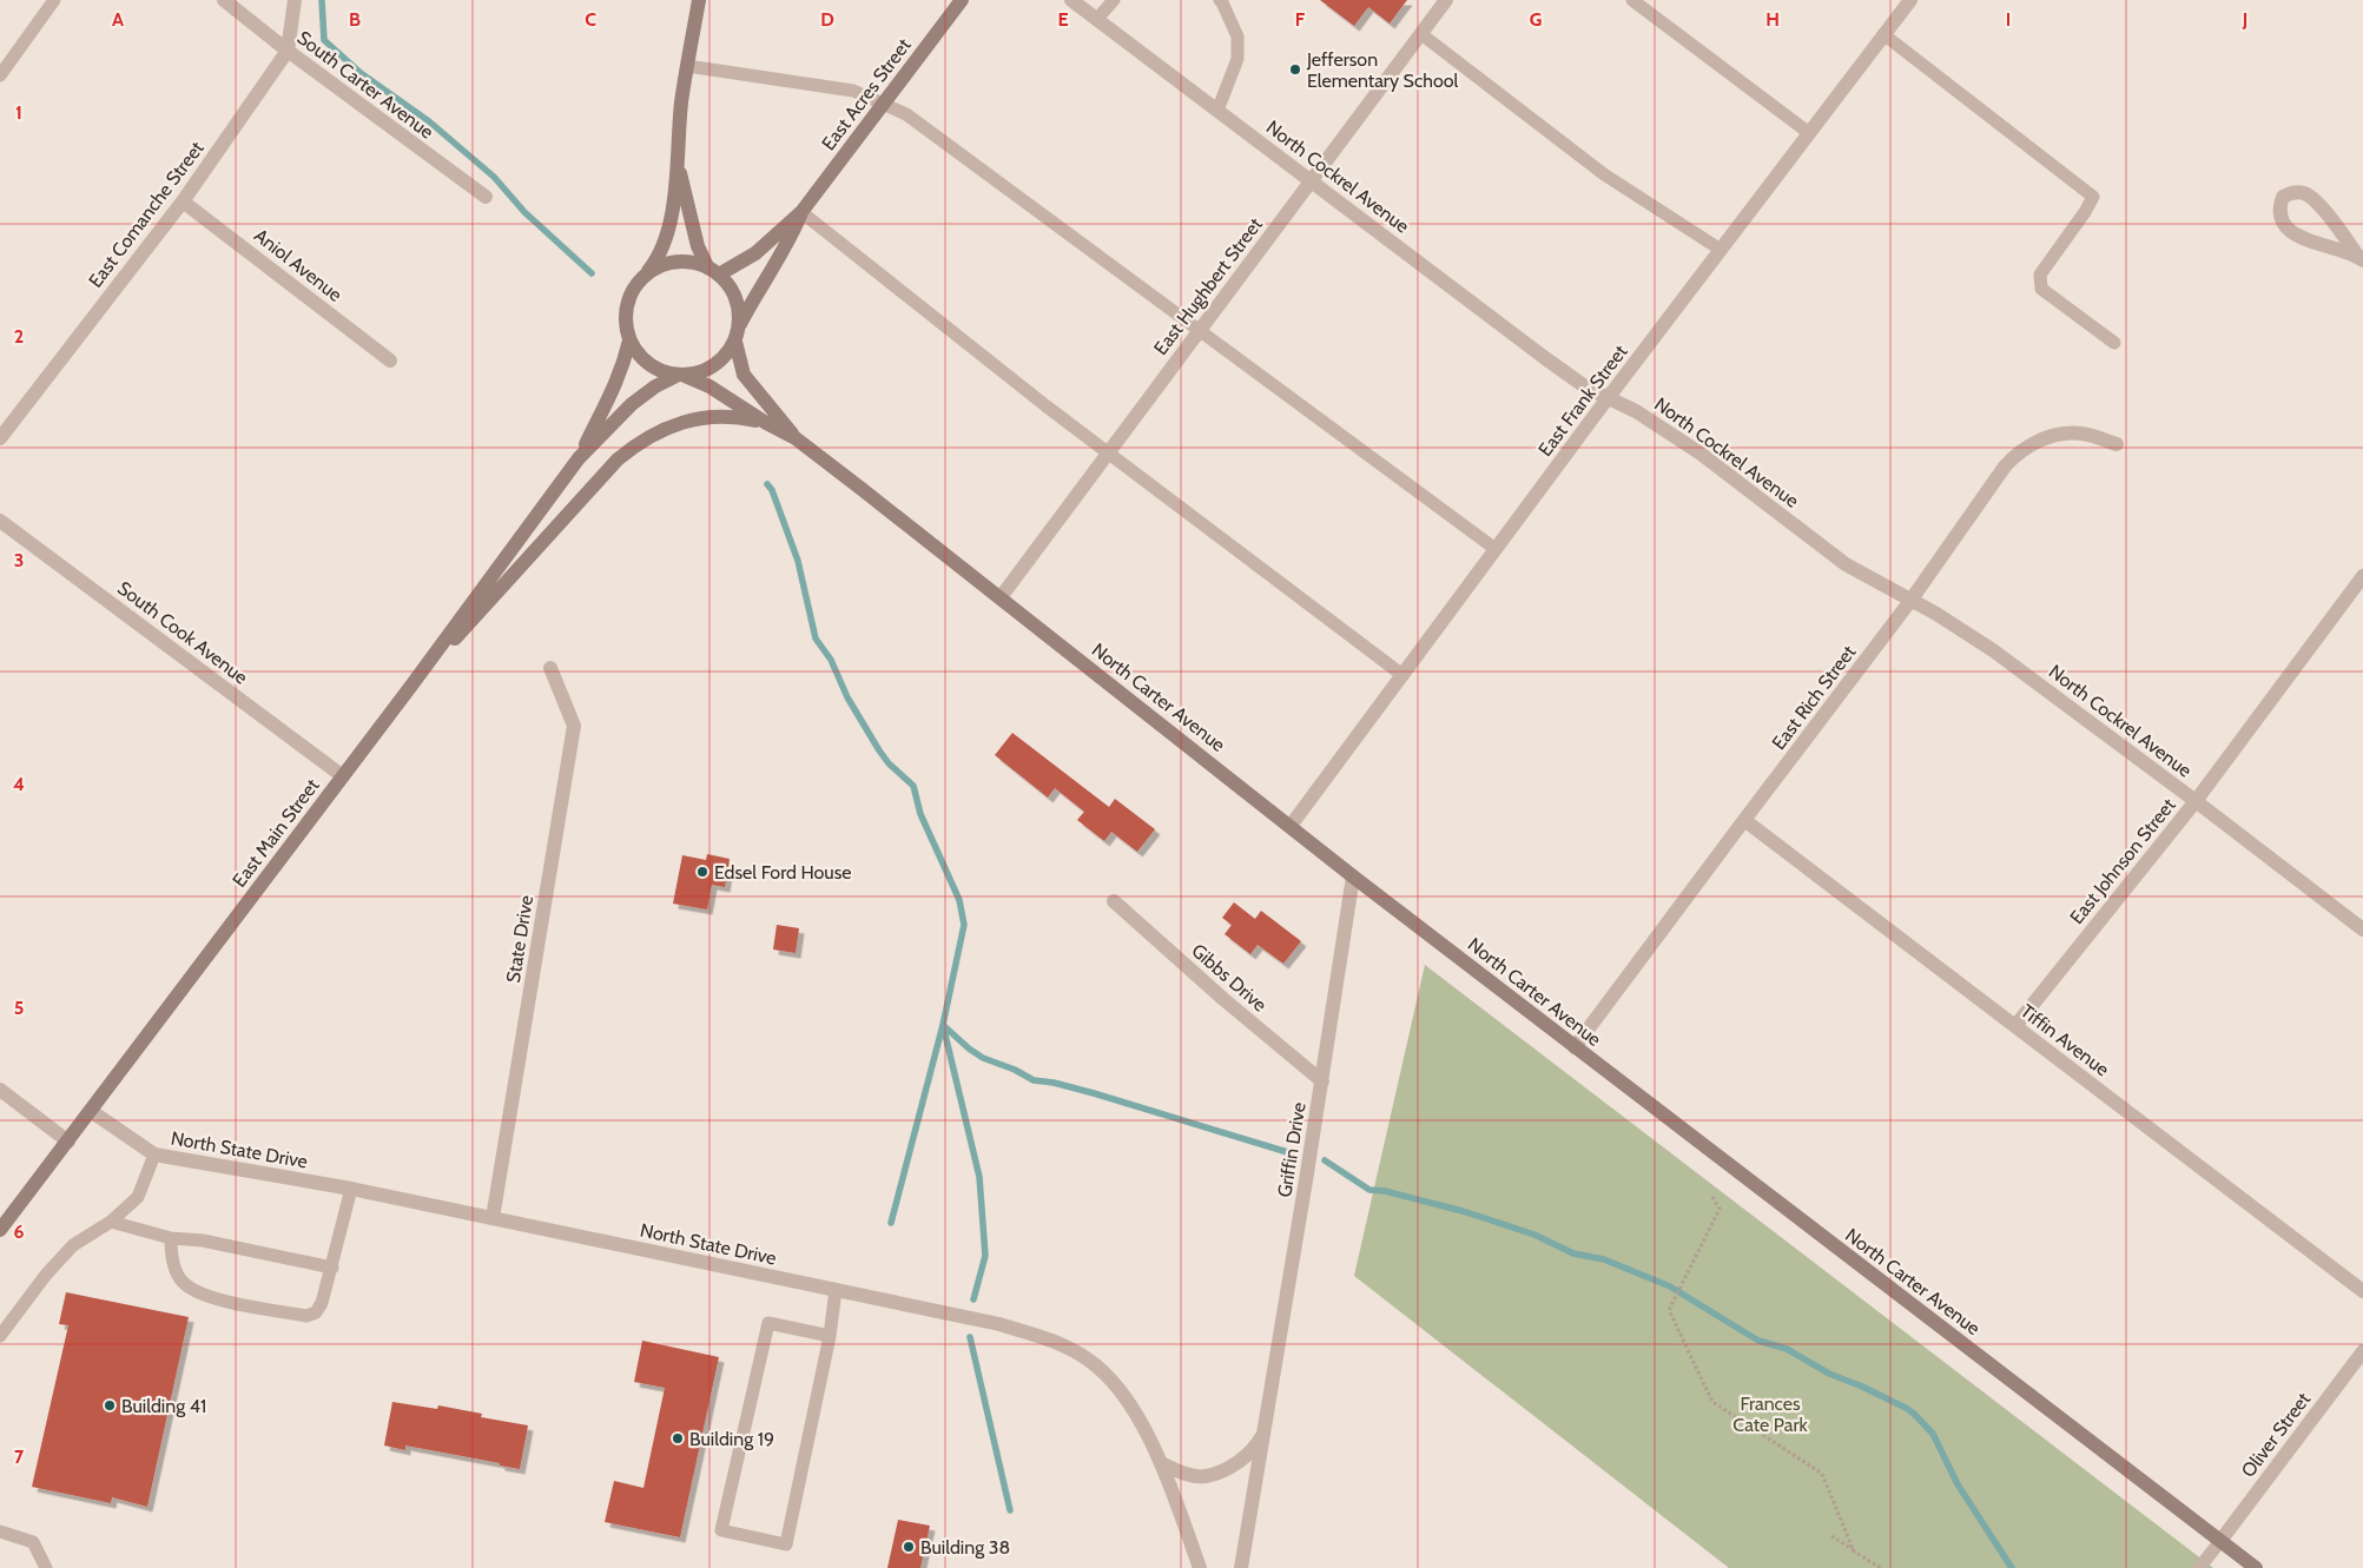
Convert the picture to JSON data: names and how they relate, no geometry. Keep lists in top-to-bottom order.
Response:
{
  "streets": {
    "street": [
      "South Carter Avenue",
      "East Acres Street",
      "North Cockrel Avenue",
      "East Comanche Street",
      "Aniol Avenue",
      "East Hughbert Street",
      "East Frank Street",
      "South Cook Avenue",
      "North Carter Avenue",
      "East Rich Street",
      "East Main Street",
      "East Johnson Street",
      "State Drive",
      "Gibbs Drive",
      "Tiffin Avenue",
      "North State Drive",
      "Griffin Drive",
      "Oliver Street"
    ]
  },
  "crossings": [
    ["South Carter Avenue", "East Comanche Street"],
    ["East Acres Street", "North Carter Avenue"],
    ["East Acres Street", "East Main Street"],
    ["North Cockrel Avenue", "East Hughbert Street"],
    ["North Cockrel Avenue", "East Frank Street"],
    ["North Cockrel Avenue", "East Rich Street"],
    ["North Cockrel Avenue", "East Johnson Street"],
    ["East Comanche Street", "Aniol Avenue"],
    ["East Hughbert Street", "North Carter Avenue"],
    ["East Frank Street", "North Carter Avenue"],
    ["South Cook Avenue", "East Main Street"],
    ["North Carter Avenue", "East Rich Street"],
    ["North Carter Avenue", "East Main Street"],
    ["North Carter Avenue", "Griffin Drive"],
    ["North Carter Avenue", "Oliver Street"],
    ["East Rich Street", "Tiffin Avenue"],
    ["East Main Street", "North State Drive"],
    ["East Johnson Street", "Tiffin Avenue"],
    ["State Drive", "North State Drive"],
    ["Gibbs Drive", "Griffin Drive"],
    ["North State Drive", "Griffin Drive"]
  ],
  "parks": ["Frances Cate Park"],
  "places": [
    "Jefferson Elementary School",
    "Edsel Ford House",
    "Building 41",
    "Building 19",
    "Building 38"
  ],
  "grid": {
    "columns": [
      "A",
      "B",
      "C",
      "D",
      "E",
      "F",
      "G",
      "H",
      "I",
      "J"
    ],
    "rows": [
      "1",
      "2",
      "3",
      "4",
      "5",
      "6",
      "7"
    ]
  }
}
